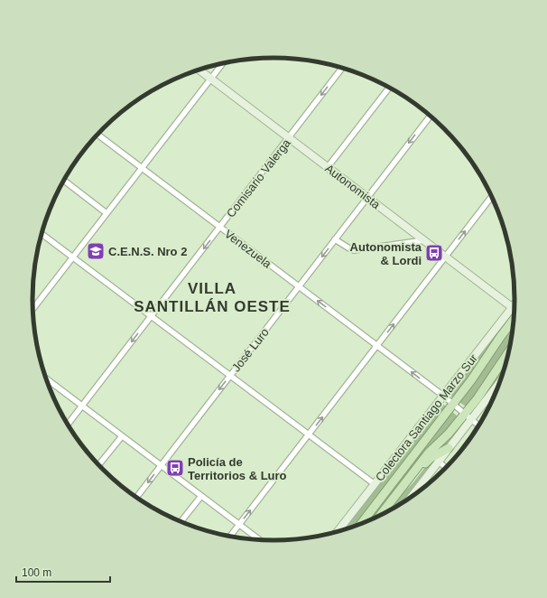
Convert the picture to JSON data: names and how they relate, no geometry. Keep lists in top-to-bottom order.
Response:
{
  "streets": {
    "street": [
      "Comisario Valerga",
      "Autonomista",
      "Venezuela",
      "José Luro",
      "Colectora Santiago Marzo Sur"
    ]
  },
  "crossings": [
    ["Comisario Valerga", "Autonomista"],
    ["Comisario Valerga", "Venezuela"],
    ["Autonomista", "José Luro"],
    ["Autonomista", "Colectora Santiago Marzo Sur"],
    ["Venezuela", "José Luro"],
    ["Venezuela", "Colectora Santiago Marzo Sur"]
  ],
  "one_way": ["Comisario Valerga", "Venezuela", "José Luro"],
  "districts": ["VILLA SANTILLÁN OESTE"],
  "places": {
    "school or university": ["C.E.N.S. Nro 2"],
    "bus stop": ["Autonomista & Lordi", "Policía de Territorios & Luro"]
  },
  "scale_bar": "100 m"
}
